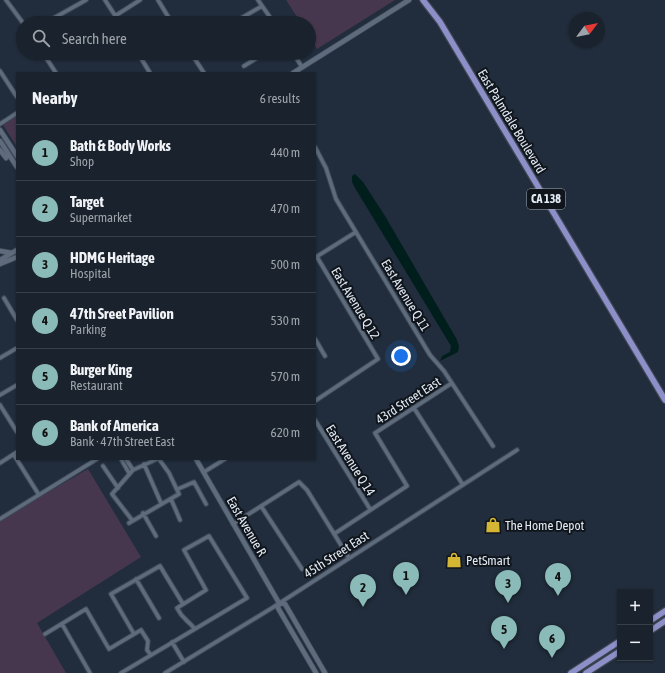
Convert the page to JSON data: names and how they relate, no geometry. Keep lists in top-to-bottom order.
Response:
{
  "streets": {
    "highway": ["East Palmdale Boulevard", "CA 138"],
    "main road": ["East Avenue R"],
    "street": [
      "East Avenue Q 11",
      "East Avenue Q 12",
      "43rd Street East",
      "East Avenue Q 14",
      "45th Street East"
    ]
  },
  "crossings": [
    ["East Avenue Q 11", "43rd Street East"],
    ["43rd Street East", "East Avenue Q 14"],
    ["East Avenue R", "45th Street East"]
  ],
  "places": {
    "shop": ["The Home Depot", "PetSmart"]
  },
  "north": "top right",
  "page": {
    "search": "Search here",
    "heading": ["Nearby", "6 results"],
    "list": [
      {
        "mark": "1",
        "name": "Bath & Body Works",
        "note": "Shop",
        "value": "440 m"
      },
      {
        "mark": "2",
        "name": "Target",
        "note": "Supermarket",
        "value": "470 m"
      },
      {
        "mark": "3",
        "name": "HDMG Heritage",
        "note": "Hospital",
        "value": "500 m"
      },
      {
        "mark": "4",
        "name": "47th Sreet Pavilion",
        "note": "Parking",
        "value": "530 m"
      },
      {
        "mark": "5",
        "name": "Burger King",
        "note": "Restaurant",
        "value": "570 m"
      },
      {
        "mark": "6",
        "name": "Bank of America",
        "note": "Bank · 47th Street East",
        "value": "620 m"
      }
    ],
    "pins": [
      "1",
      "4",
      "3",
      "2",
      "5",
      "6"
    ],
    "map_buttons": ["+", "−"]
  }
}
